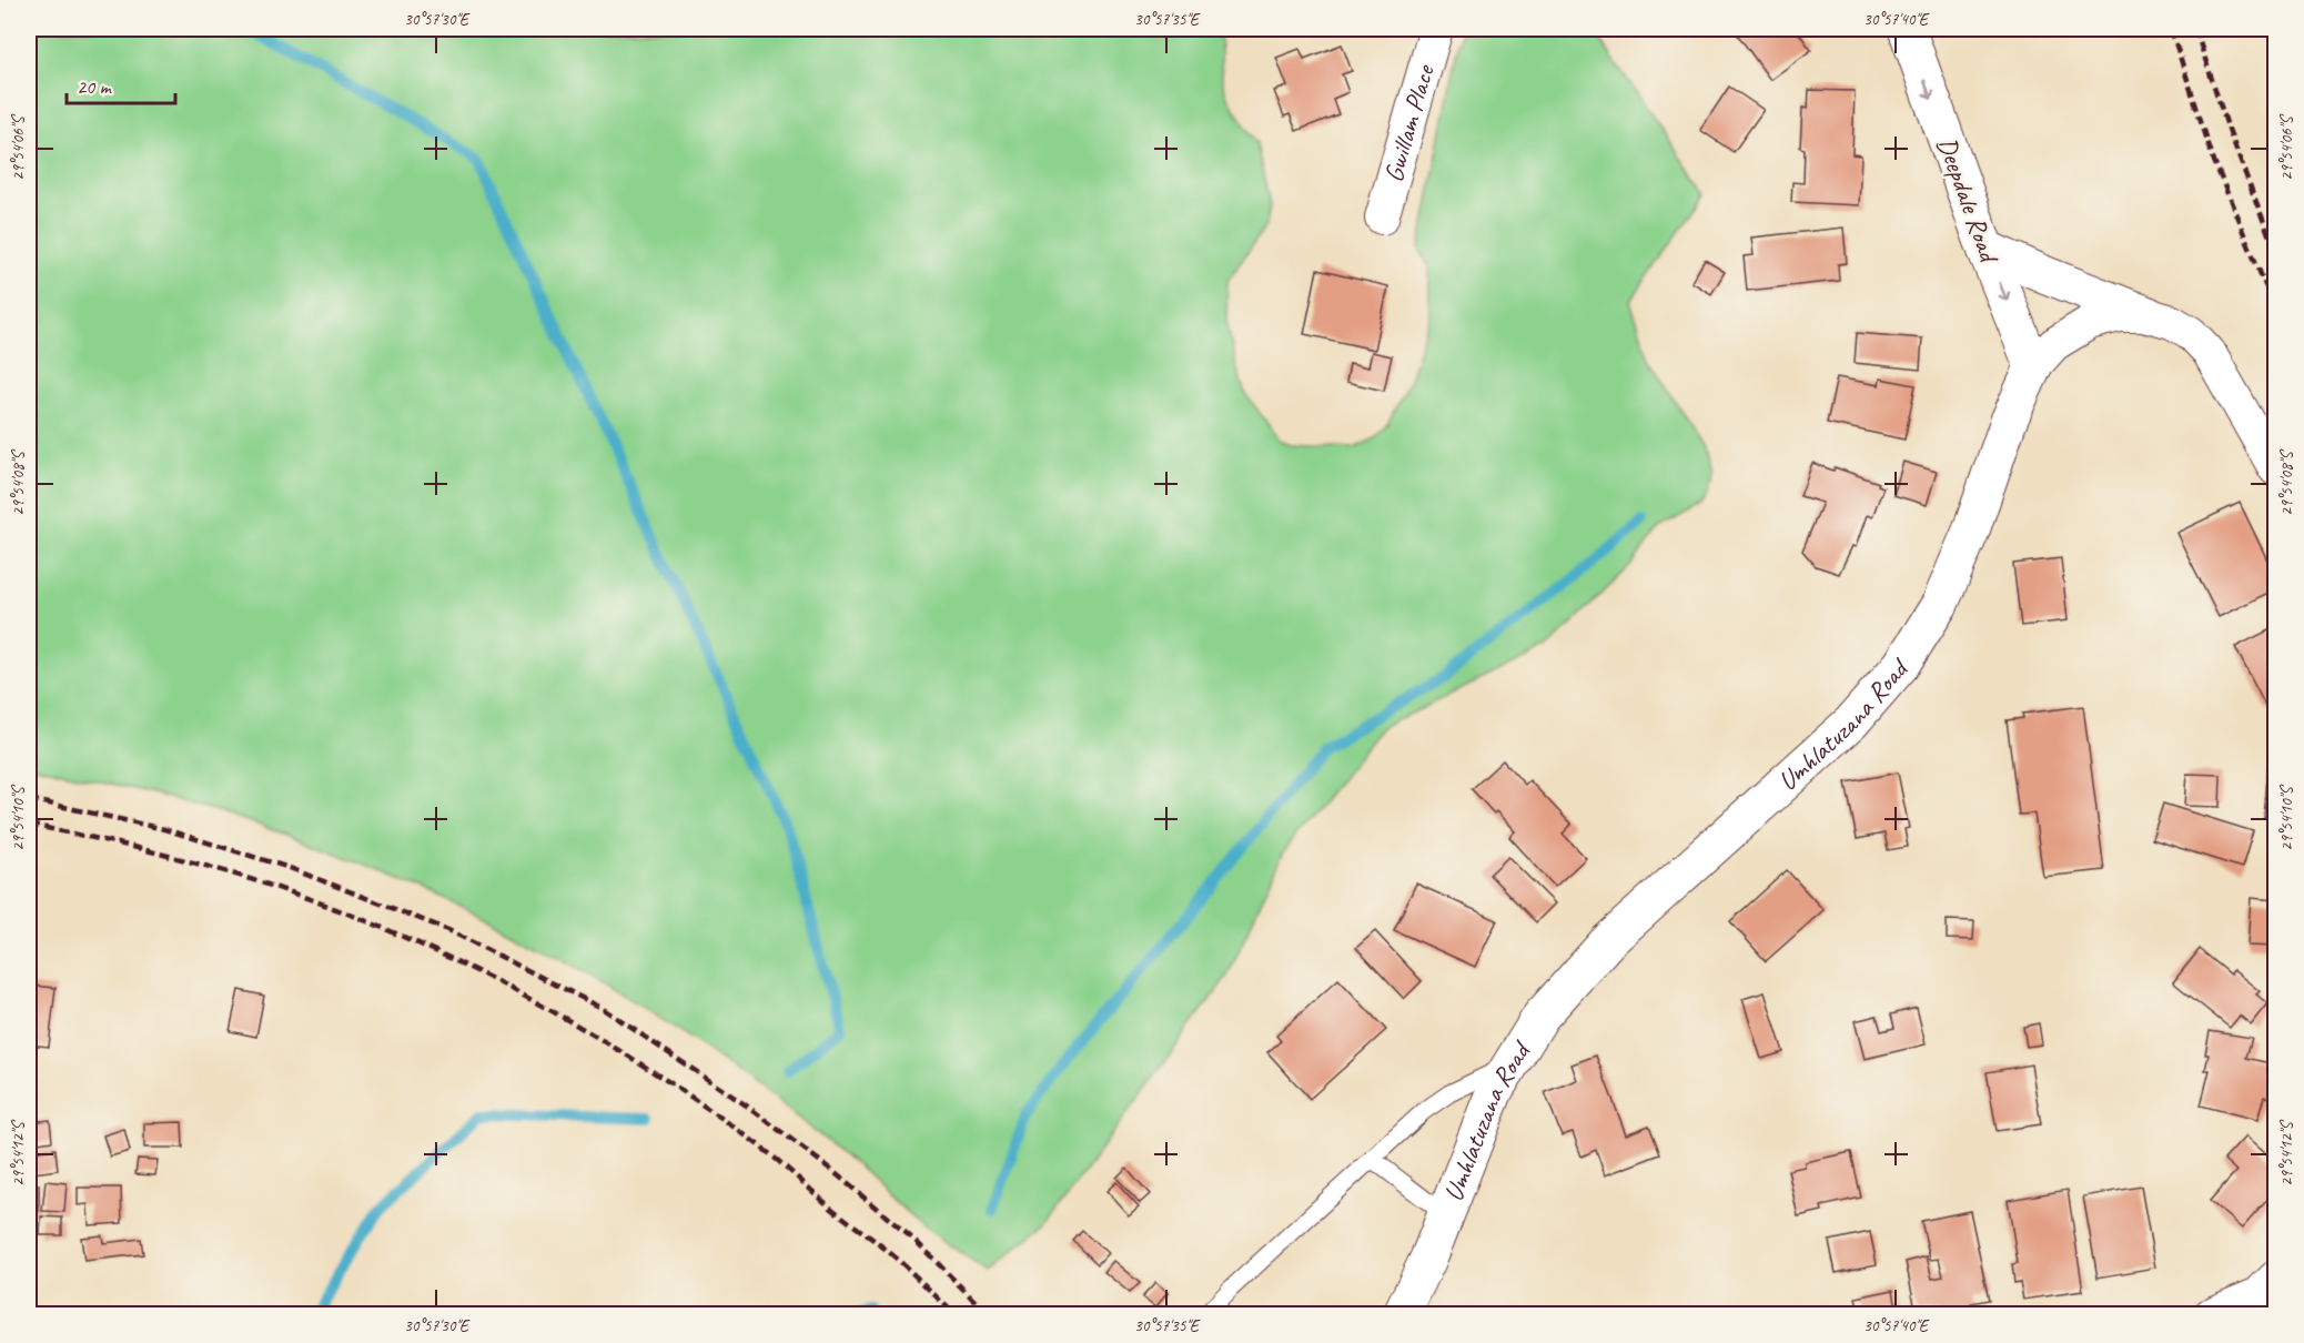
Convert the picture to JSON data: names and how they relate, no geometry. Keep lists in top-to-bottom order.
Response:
{
  "streets": {
    "street": ["Gwillam Place", "Deepdale Road", "Umhlatuzana Road"]
  },
  "crossings": [
    ["Deepdale Road", "Umhlatuzana Road"]
  ],
  "one_way": ["Deepdale Road"],
  "scale_bar": "20 m",
  "coordinates": [
    "30°57'30\"E",
    "30°57'35\"E",
    "30°57'40\"E",
    "29°54'06\"S",
    "29°54'08\"S",
    "29°54'10\"S",
    "29°54'12\"S"
  ]
}
